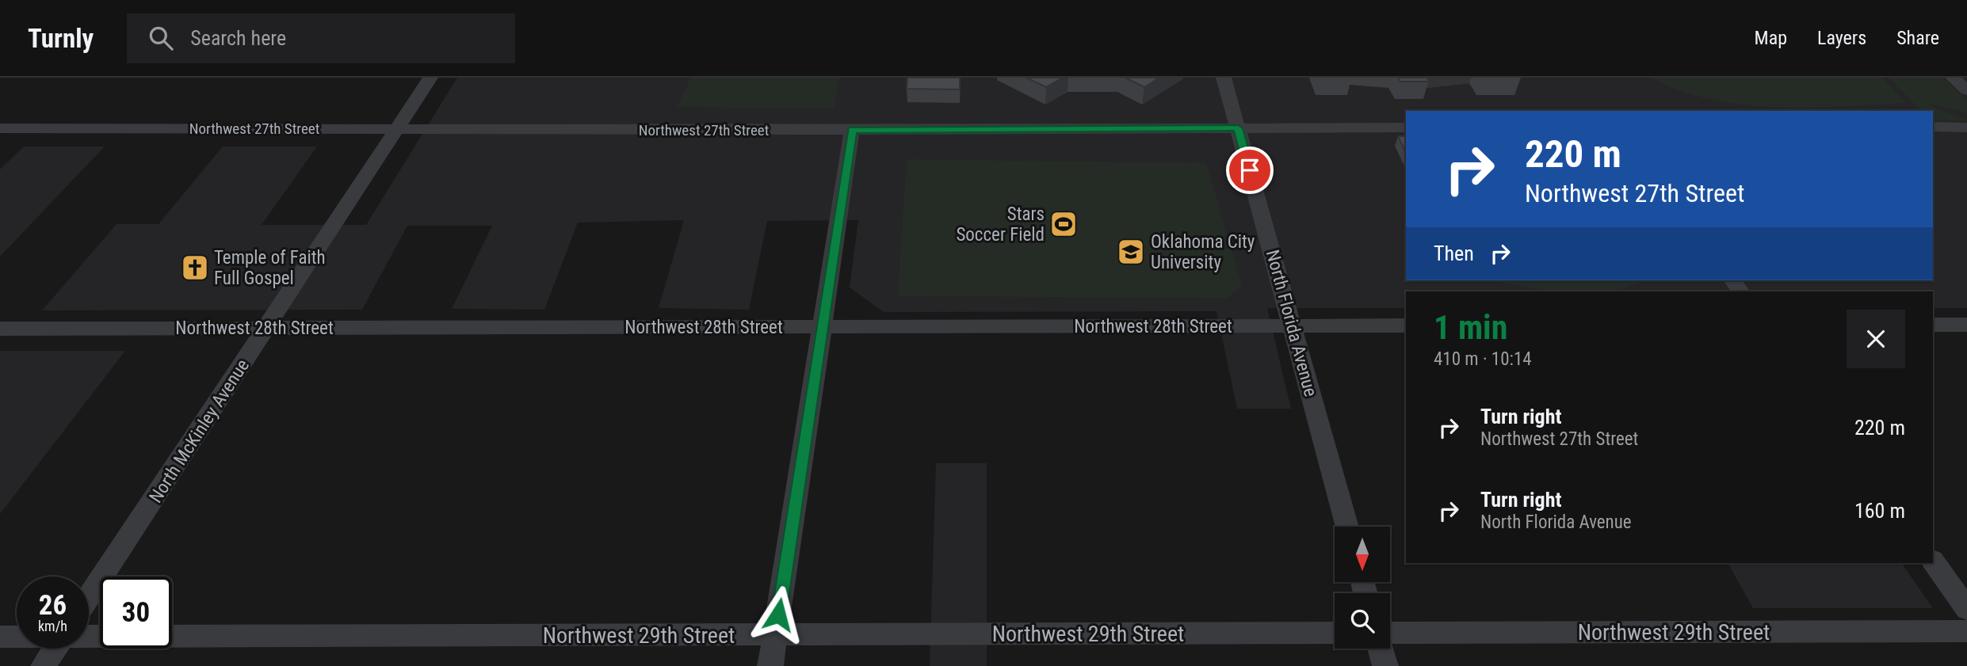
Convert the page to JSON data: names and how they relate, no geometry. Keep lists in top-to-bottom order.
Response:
{
  "streets": {
    "street": [
      "Northwest 27th Street",
      "North Florida Avenue",
      "Northwest 28th Street",
      "North McKinley Avenue",
      "Northwest 29th Street"
    ]
  },
  "crossings": [
    ["Northwest 27th Street", "North Florida Avenue"],
    ["Northwest 27th Street", "North McKinley Avenue"],
    ["North Florida Avenue", "Northwest 28th Street"],
    ["Northwest 28th Street", "North McKinley Avenue"]
  ],
  "places": {
    "sports": ["Stars Soccer Field"],
    "school or university": ["Oklahoma City University"],
    "church": ["Temple of Faith Full Gospel"]
  },
  "north": "bottom",
  "page": {
    "header": "Turnly",
    "search": "Search here",
    "nav": ["Map", "Layers", "Share"],
    "turn": ["220 m", "Northwest 27th Street"],
    "then": "Then",
    "heading": ["1 min", "410 m · 10:14"],
    "list": [
      {
        "name": "Turn right",
        "note": "Northwest 27th Street",
        "value": "220 m"
      },
      {
        "name": "Turn right",
        "note": "North Florida Avenue",
        "value": "160 m"
      }
    ],
    "speed": "26 km/h",
    "limit": "30"
  }
}
